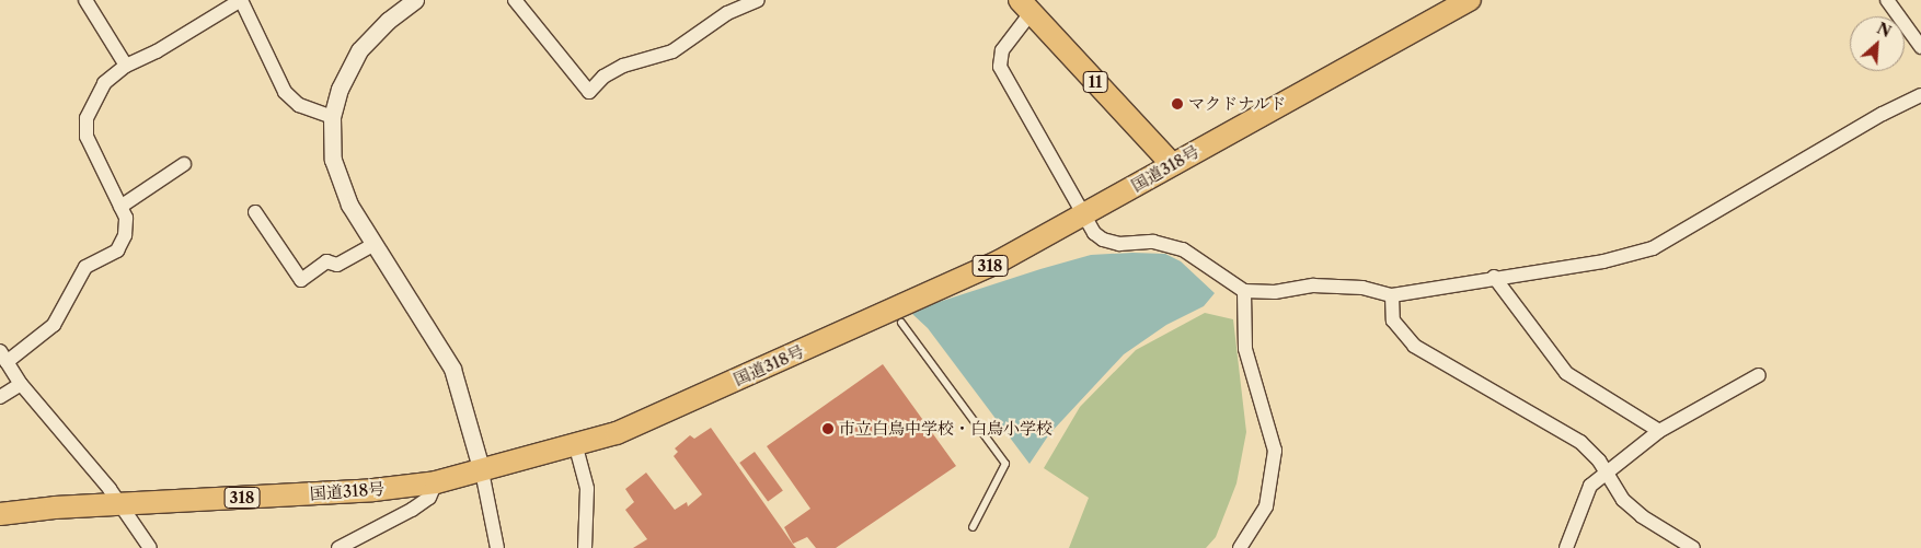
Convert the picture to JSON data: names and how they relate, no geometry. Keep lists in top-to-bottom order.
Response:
{
  "streets": {
    "highway": ["11", "国道318号", "318"]
  },
  "crossings": [
    ["11", "国道318号"]
  ],
  "places": ["マクドナルド", "市立白鳥中学校・白鳥小学校"],
  "north": "top right"
}
